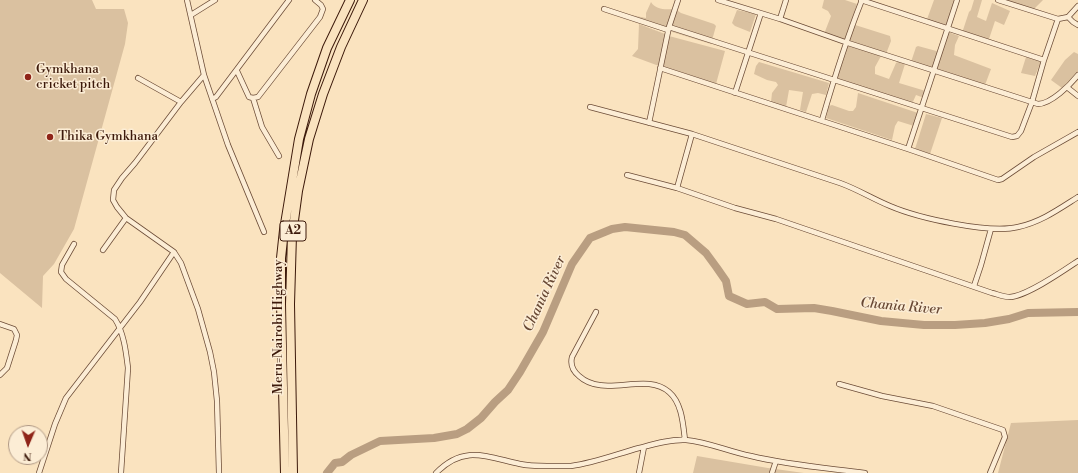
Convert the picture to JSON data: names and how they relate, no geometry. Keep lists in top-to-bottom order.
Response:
{
  "streets": {
    "highway": ["A2", "Meru-Nairobi Highway"]
  },
  "water": ["Chania River"],
  "places": ["Gymkhana cricket pitch", "Thika Gymkhana"],
  "north": "bottom"
}
